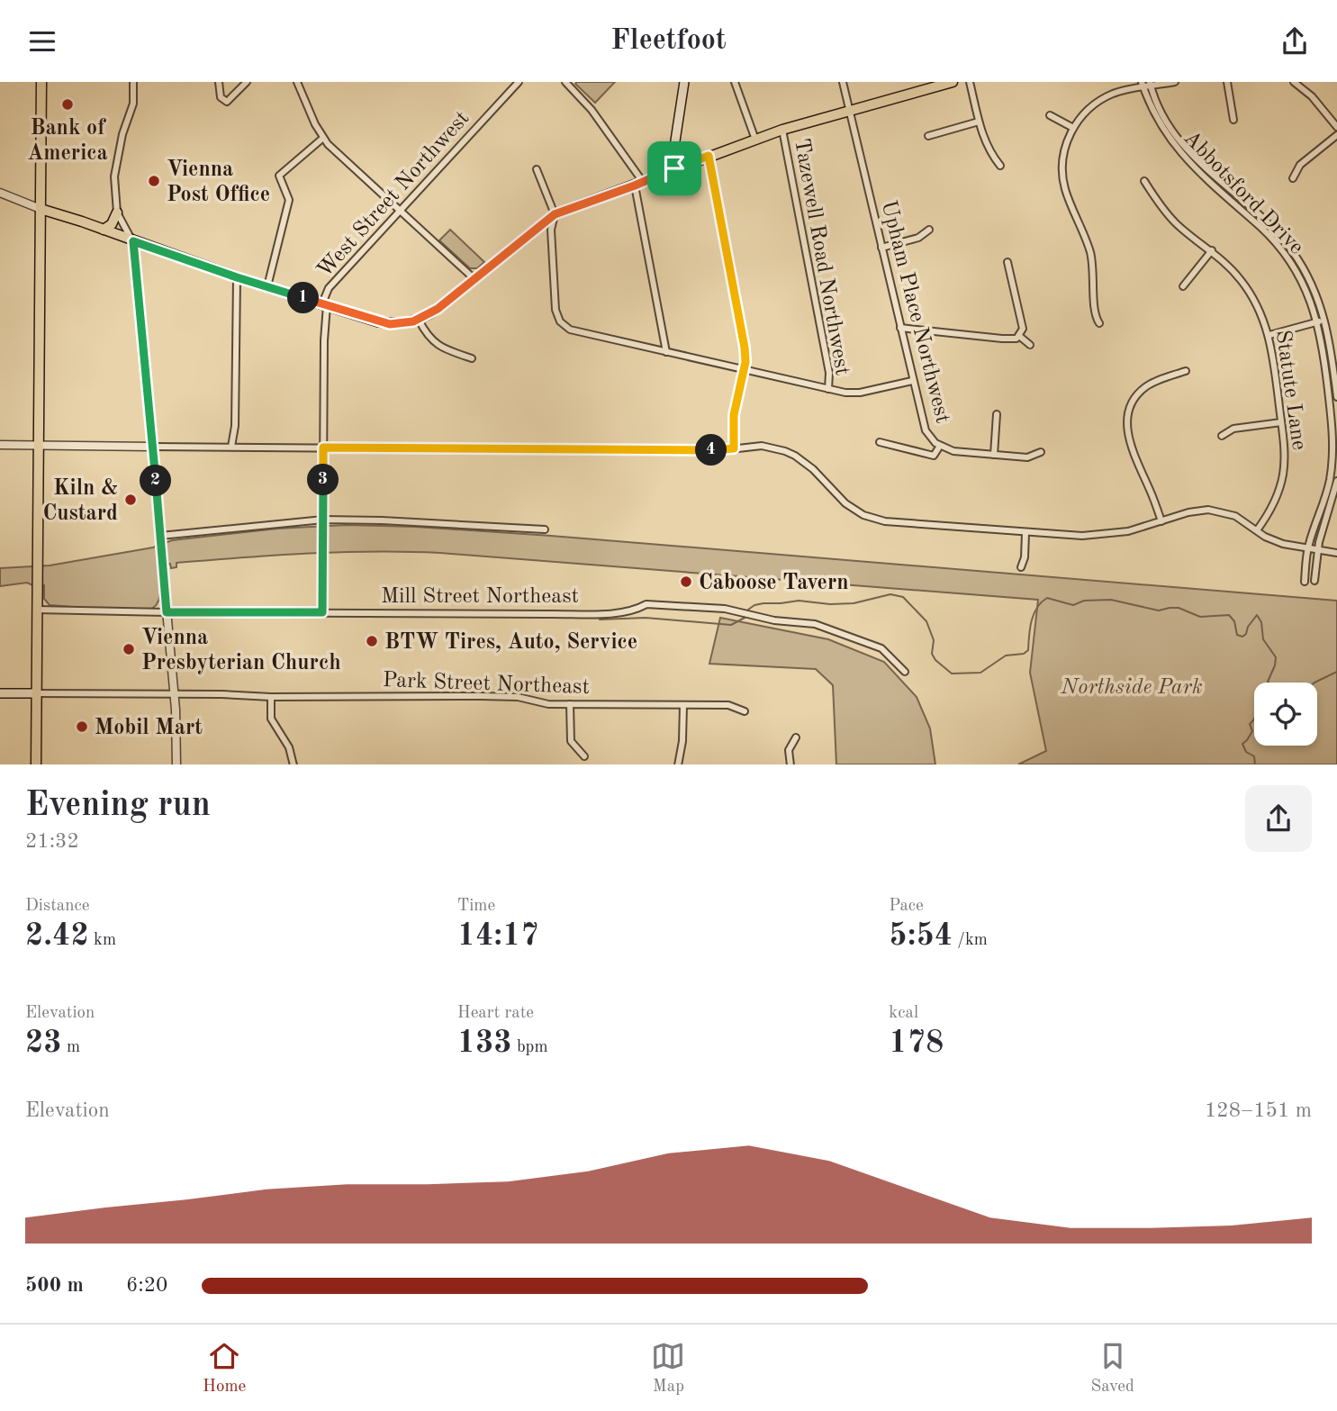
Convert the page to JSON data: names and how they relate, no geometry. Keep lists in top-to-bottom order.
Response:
{
  "streets": {
    "street": [
      "Abbotsford Drive",
      "West Street Northwest",
      "Tazewell Road Northwest",
      "Upham Place Northwest",
      "Statute Lane",
      "Mill Street Northeast",
      "Park Street Northeast"
    ]
  },
  "parks": ["Northside Park"],
  "places": [
    "Bank of America",
    "Vienna Post Office",
    "Kiln & Custard",
    "Caboose Tavern",
    "BTW Tires, Auto, Service",
    "Vienna Presbyterian Church",
    "Mobil Mart"
  ],
  "page": {
    "header": "Fleetfoot",
    "pins": [
      "1",
      "4",
      "3",
      "2"
    ],
    "heading": ["Evening run", "21:32"],
    "stats": [
      ["Distance", "2.42 km"],
      ["Time", "14:17"],
      ["Pace", "5:54 /km"],
      ["Elevation", "23 m"],
      ["Heart rate", "133 bpm"],
      ["kcal", "178"]
    ],
    "chart": ["Elevation", "128–151 m"],
    "list": [
      {
        "name": "500 m",
        "note": "6:20"
      }
    ],
    "tabs": ["Home", "Map", "Saved"]
  }
}
